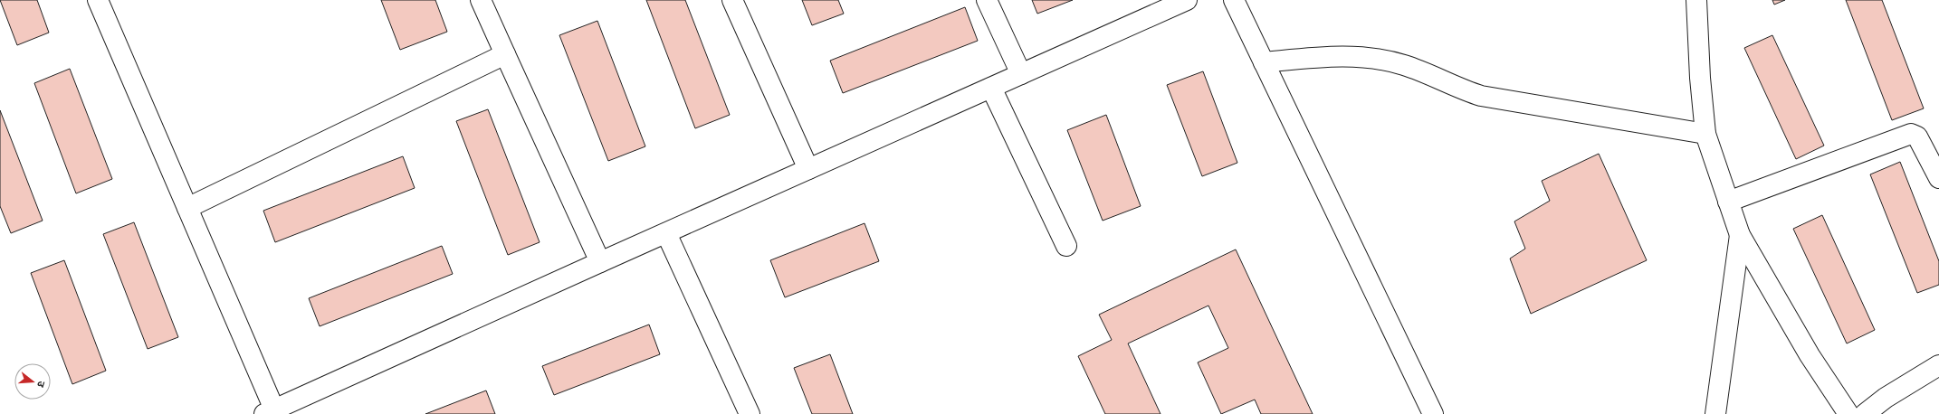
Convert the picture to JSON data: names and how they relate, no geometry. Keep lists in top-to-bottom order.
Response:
{
  "north": "right"
}
